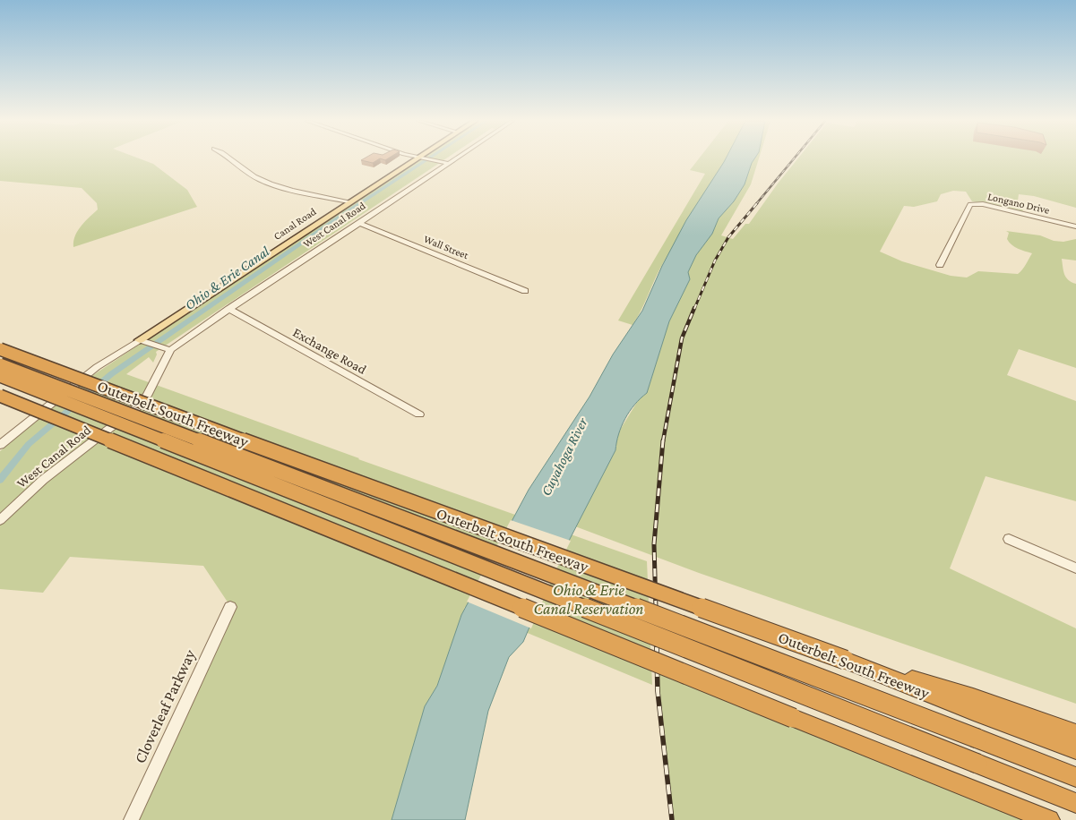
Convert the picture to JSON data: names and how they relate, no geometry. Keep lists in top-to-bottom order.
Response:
{
  "streets": {
    "highway": ["Outerbelt South Freeway"],
    "main road": ["Canal Road"],
    "street": [
      "Longano Drive",
      "West Canal Road",
      "Wall Street",
      "Exchange Road",
      "Cloverleaf Parkway"
    ]
  },
  "crossings": [
    ["West Canal Road", "Wall Street"],
    ["West Canal Road", "Exchange Road"]
  ],
  "water": ["Ohio & Erie Canal", "Cuyahoga River"],
  "parks": ["Ohio & Erie Canal Reservation"]
}
